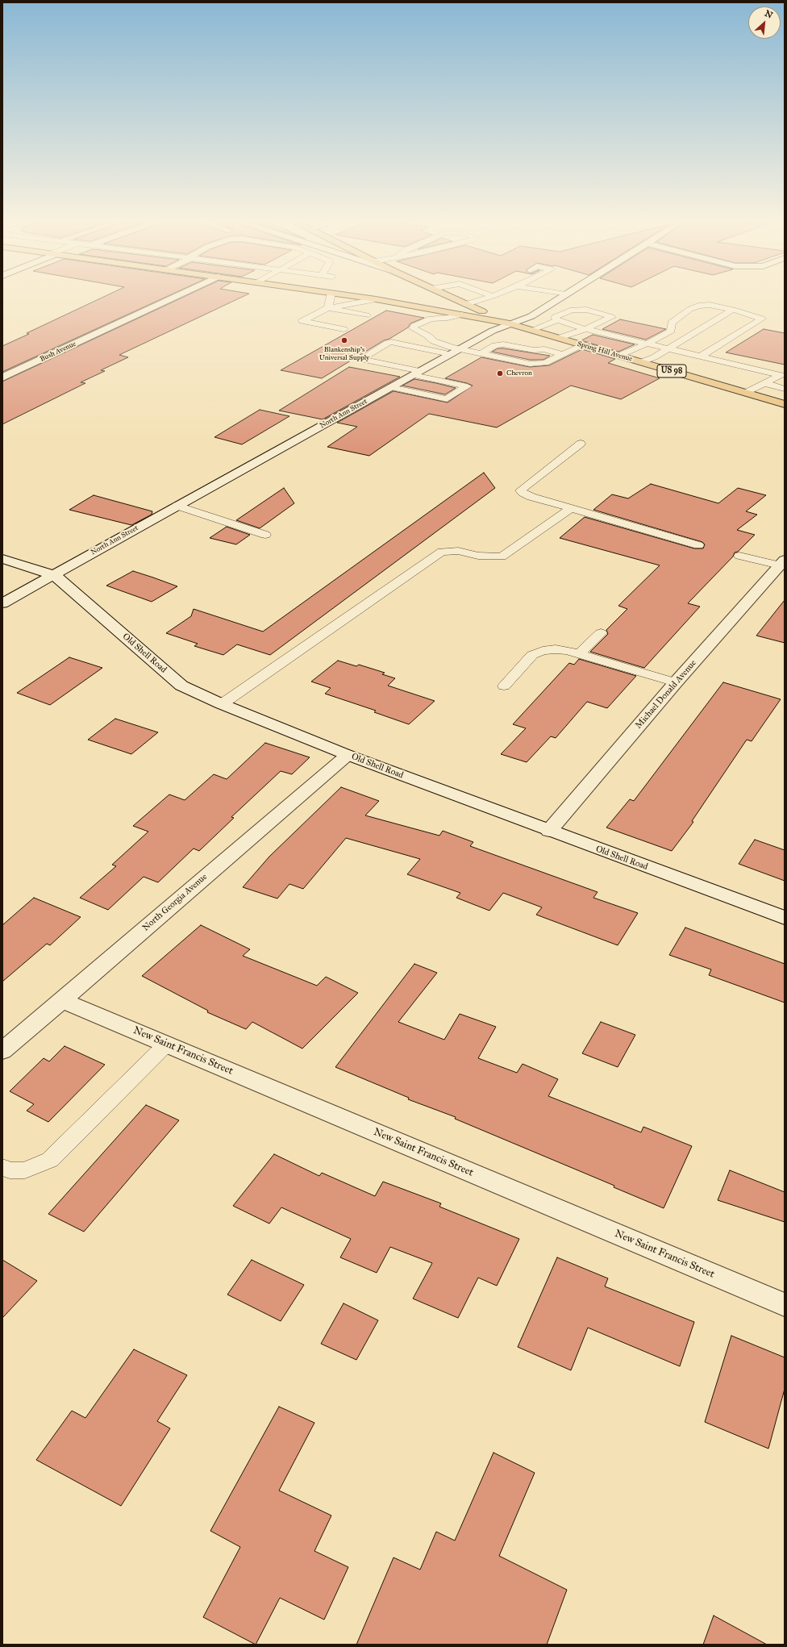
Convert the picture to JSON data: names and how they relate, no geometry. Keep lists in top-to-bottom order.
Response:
{
  "streets": {
    "main road": ["Spring Hill Avenue", "US 98"],
    "street": [
      "Bush Avenue",
      "North Ann Street",
      "Old Shell Road",
      "Michael Donald Avenue",
      "North Georgia Avenue",
      "New Saint Francis Street"
    ]
  },
  "crossings": [
    ["Spring Hill Avenue", "North Ann Street"],
    ["North Ann Street", "Old Shell Road"],
    ["Old Shell Road", "Michael Donald Avenue"],
    ["Old Shell Road", "North Georgia Avenue"],
    ["North Georgia Avenue", "New Saint Francis Street"]
  ],
  "places": ["Blankenship's Universal Supply", "Chevron"],
  "north": "top right"
}
